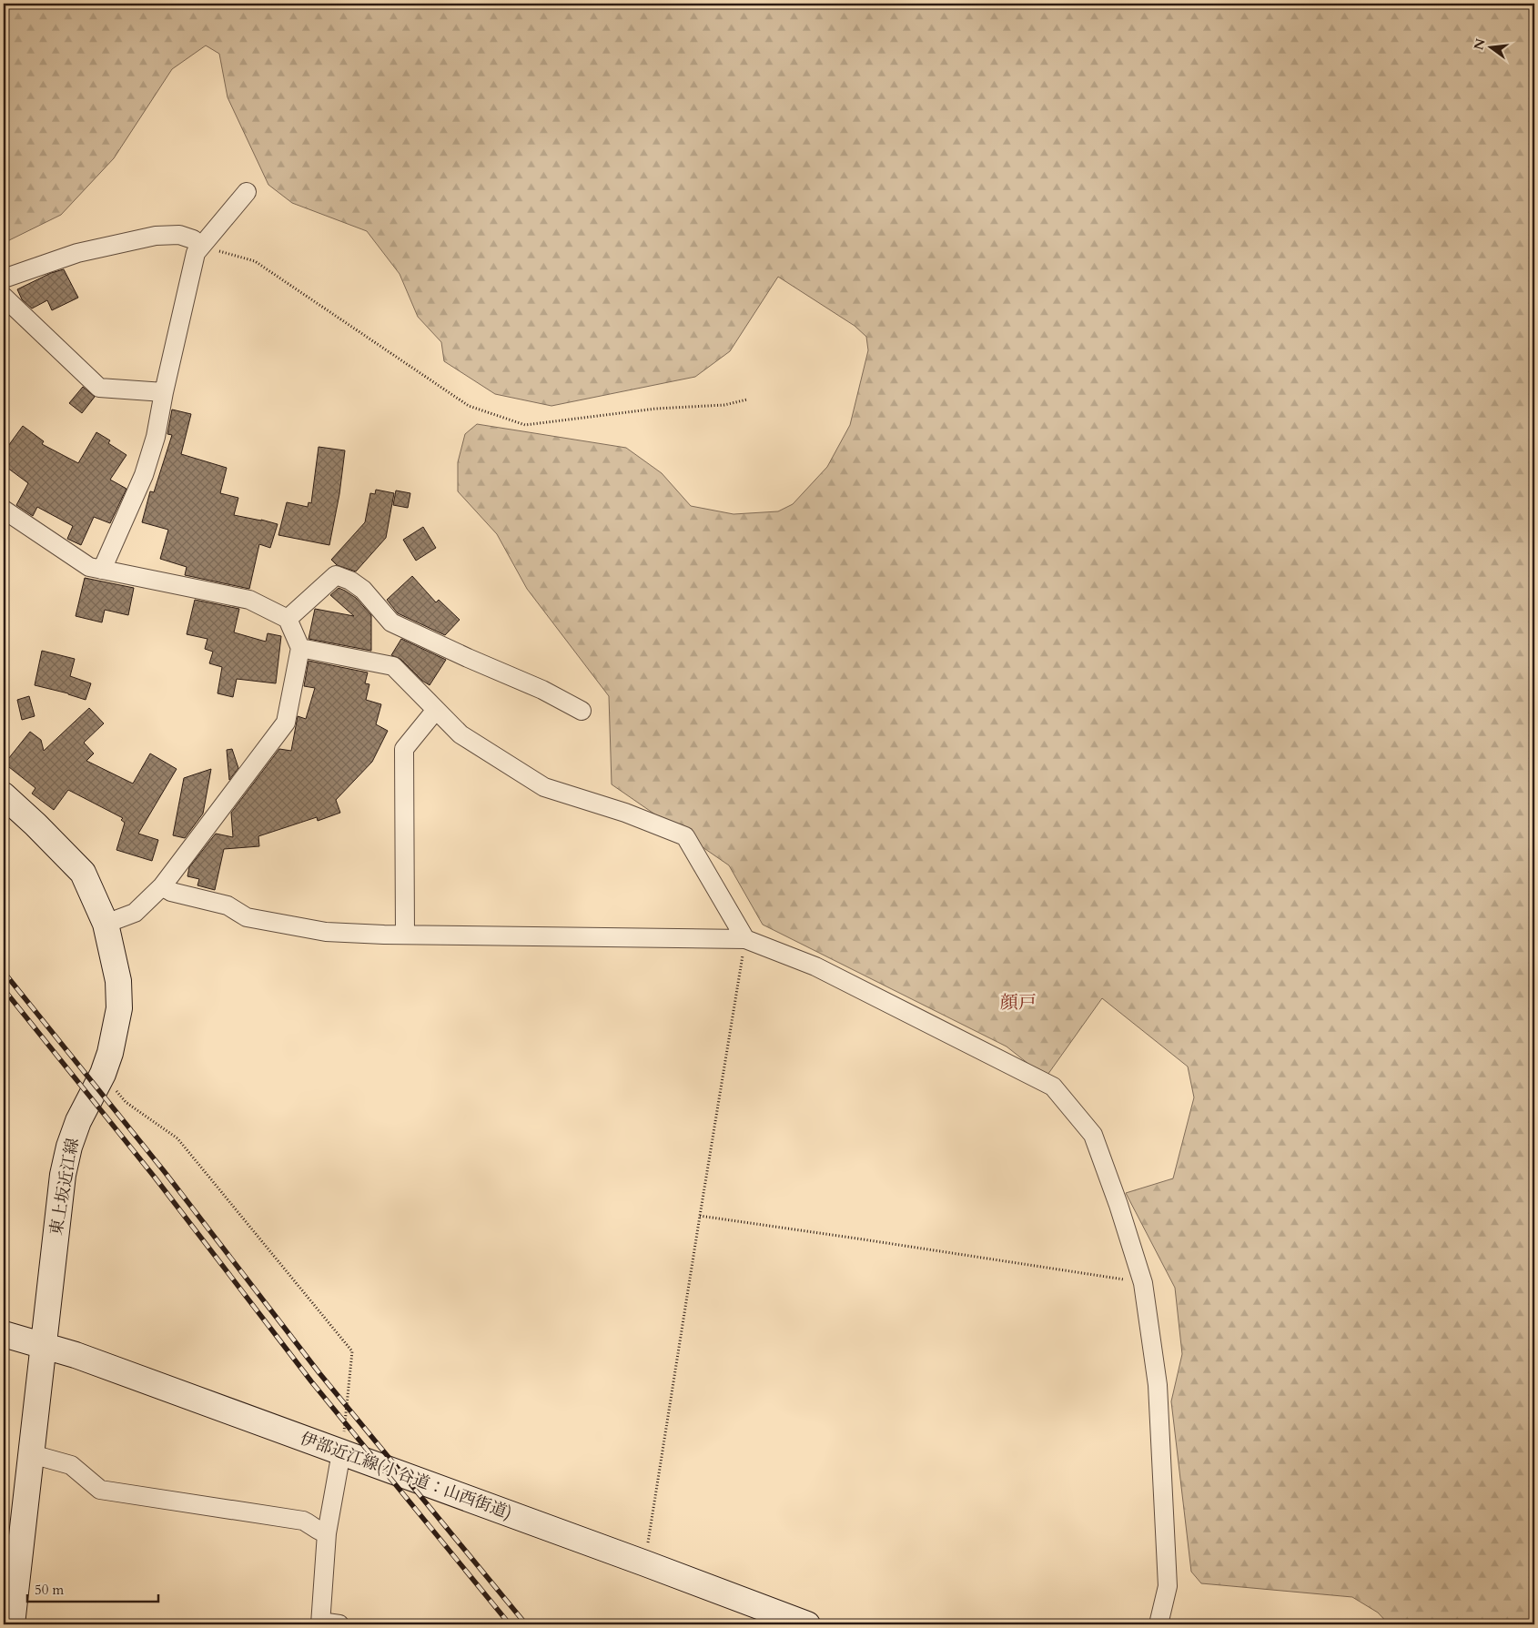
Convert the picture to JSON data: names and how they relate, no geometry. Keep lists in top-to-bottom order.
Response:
{
  "streets": {
    "main road": ["東上坂近江線", "伊部近江線(小谷道：山西街道)"]
  },
  "crossings": [
    ["東上坂近江線", "伊部近江線(小谷道：山西街道)"]
  ],
  "districts": ["顔戸"],
  "scale_bar": "50 m",
  "north": "left"
}
